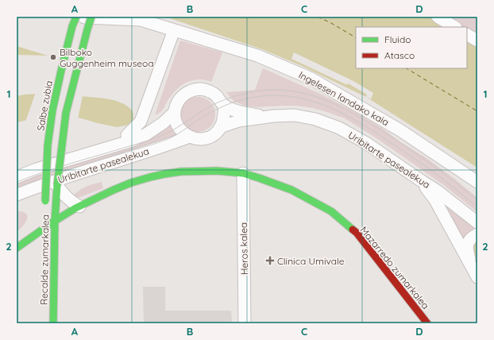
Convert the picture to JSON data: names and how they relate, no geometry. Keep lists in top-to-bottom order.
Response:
{
  "streets": {
    "main road": ["Salbe zubia", "Recalde zumarkalea", "Mazarredo zumarkalea"],
    "street": ["Ingelesen landako kaia", "Uribitarte pasealekua", "Heros kalea"]
  },
  "crossings": [
    ["Salbe zubia", "Recalde zumarkalea"],
    ["Heros kalea", "Mazarredo zumarkalea"],
    ["Recalde zumarkalea", "Mazarredo zumarkalea"]
  ],
  "places": {
    "other": ["Bilboko Guggenheim museoa"],
    "health": ["Clinica Umivale"]
  },
  "legend": ["Fluido", "Atasco"],
  "grid": {
    "columns": [
      "A",
      "B",
      "C",
      "D"
    ],
    "rows": ["1", "2"]
  }
}
